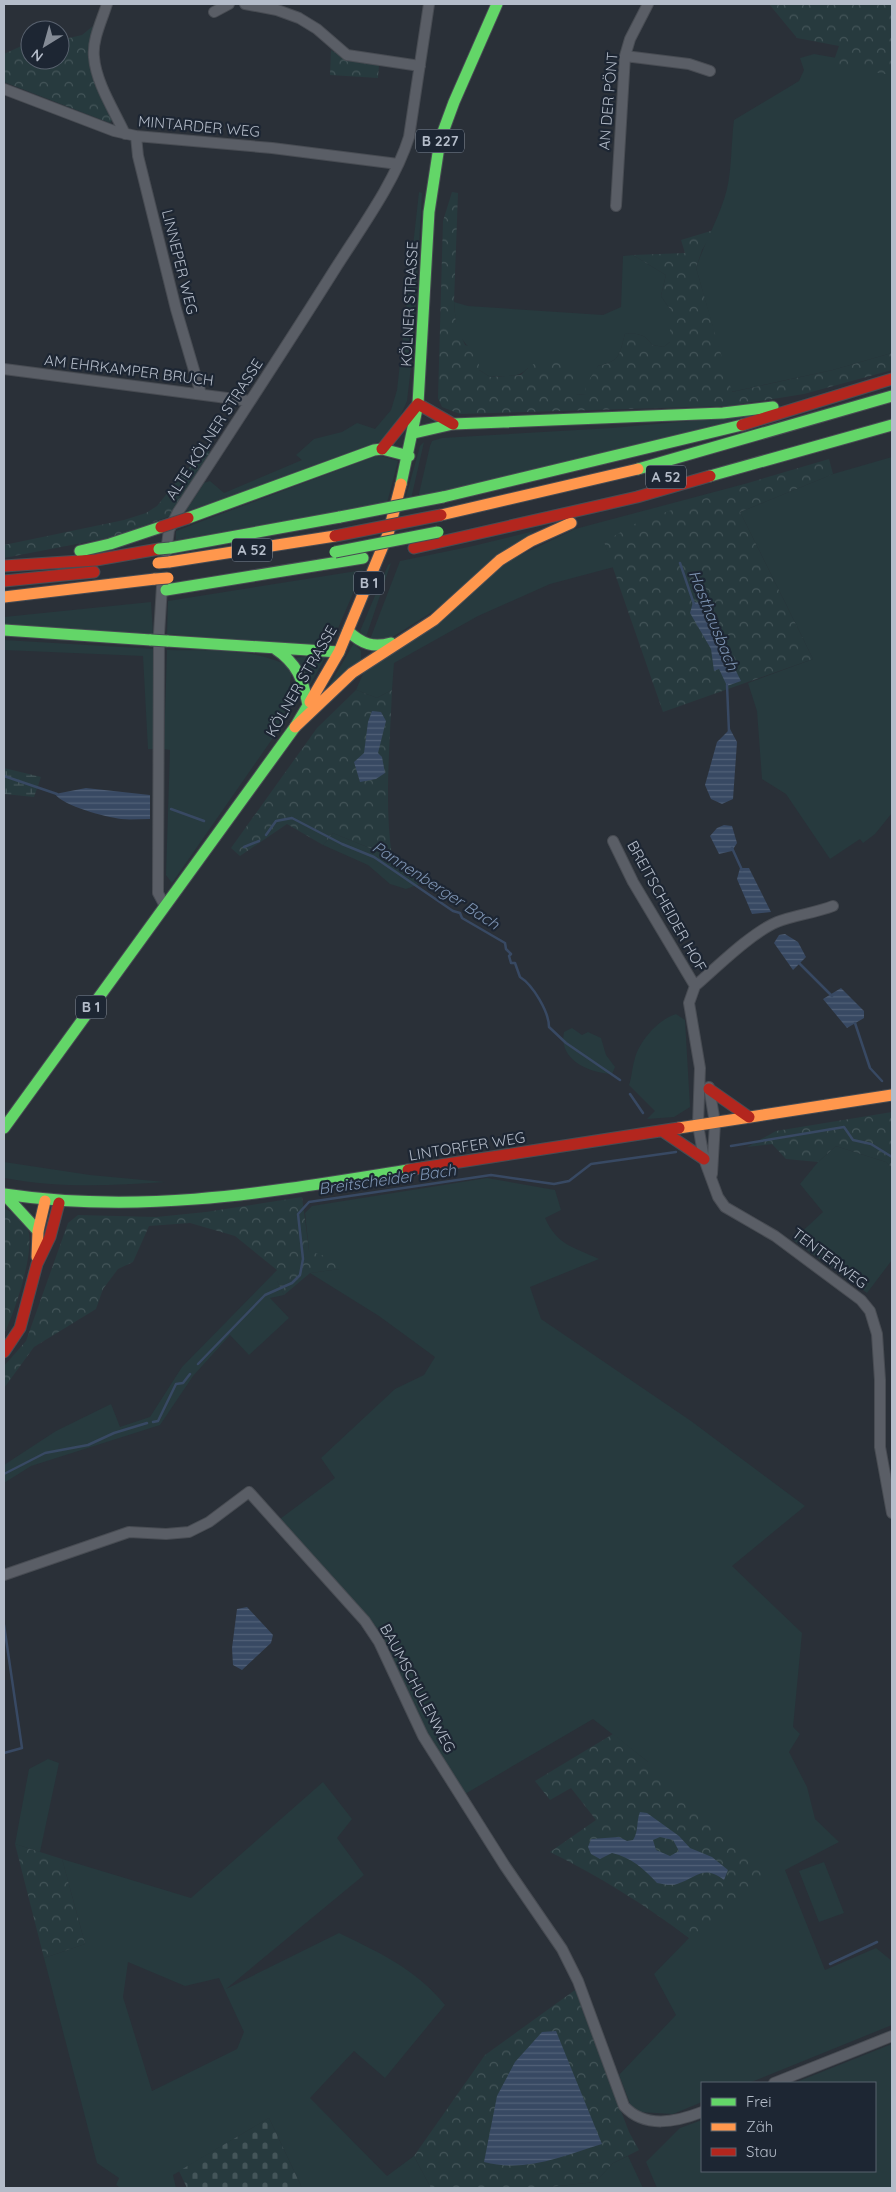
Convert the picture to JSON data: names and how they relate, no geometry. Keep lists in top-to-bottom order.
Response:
{
  "streets": {
    "main road": [
      "B 227",
      "KÖLNER STRASSE",
      "A 52",
      "B 1",
      "LINTORFER WEG"
    ],
    "street": [
      "AN DER PÖNT",
      "MINTARDER WEG",
      "LINNEPER WEG",
      "AM EHRKAMPER BRUCH",
      "ALTE KÖLNER STRASSE",
      "BREITSCHEIDER HOF",
      "TENTERWEG",
      "BAUMSCHULENWEG"
    ]
  },
  "crossings": [
    ["MINTARDER WEG", "LINNEPER WEG"],
    ["MINTARDER WEG", "ALTE KÖLNER STRASSE"],
    ["LINNEPER WEG", "AM EHRKAMPER BRUCH"],
    ["KÖLNER STRASSE", "ALTE KÖLNER STRASSE"],
    ["AM EHRKAMPER BRUCH", "ALTE KÖLNER STRASSE"],
    ["BREITSCHEIDER HOF", "LINTORFER WEG"],
    ["BREITSCHEIDER HOF", "TENTERWEG"],
    ["LINTORFER WEG", "TENTERWEG"]
  ],
  "water": ["Hasthausbach", "Pannenberger Bach", "Breitscheider Bach"],
  "legend": ["Frei", "Zäh", "Stau"],
  "north": "bottom left"
}
